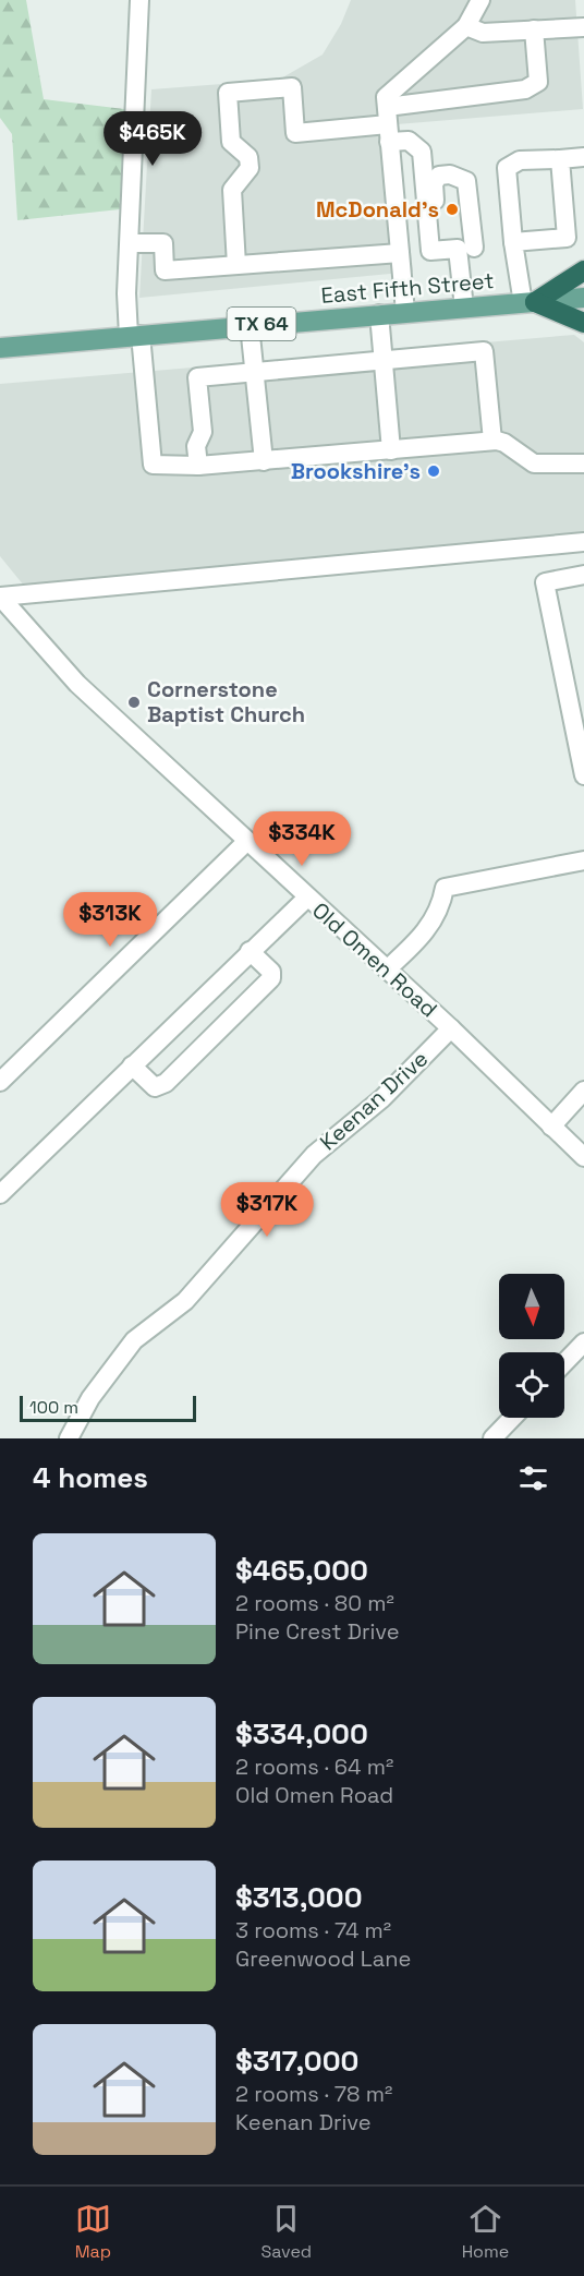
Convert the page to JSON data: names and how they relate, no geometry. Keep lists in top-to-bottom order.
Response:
{
  "streets": {
    "main road": ["East Fifth Street", "TX 64"],
    "street": ["Old Omen Road", "Keenan Drive"]
  },
  "crossings": [
    ["Old Omen Road", "Keenan Drive"]
  ],
  "places": ["McDonald's", "Brookshire's", "Cornerstone Baptist Church"],
  "scale_bar": "100 m",
  "north": "bottom",
  "page": {
    "price": [
      "$465K",
      "$334K",
      "$313K",
      "$317K"
    ],
    "scale": "100 m",
    "heading": "4 homes",
    "list": [
      {
        "name": "$465,000",
        "note": "2 rooms · 80 m² · Pine Crest Drive"
      },
      {
        "name": "$334,000",
        "note": "2 rooms · 64 m² · Old Omen Road"
      },
      {
        "name": "$313,000",
        "note": "3 rooms · 74 m² · Greenwood Lane"
      },
      {
        "name": "$317,000",
        "note": "2 rooms · 78 m² · Keenan Drive"
      }
    ],
    "tabs": ["Map", "Saved", "Home"]
  }
}
